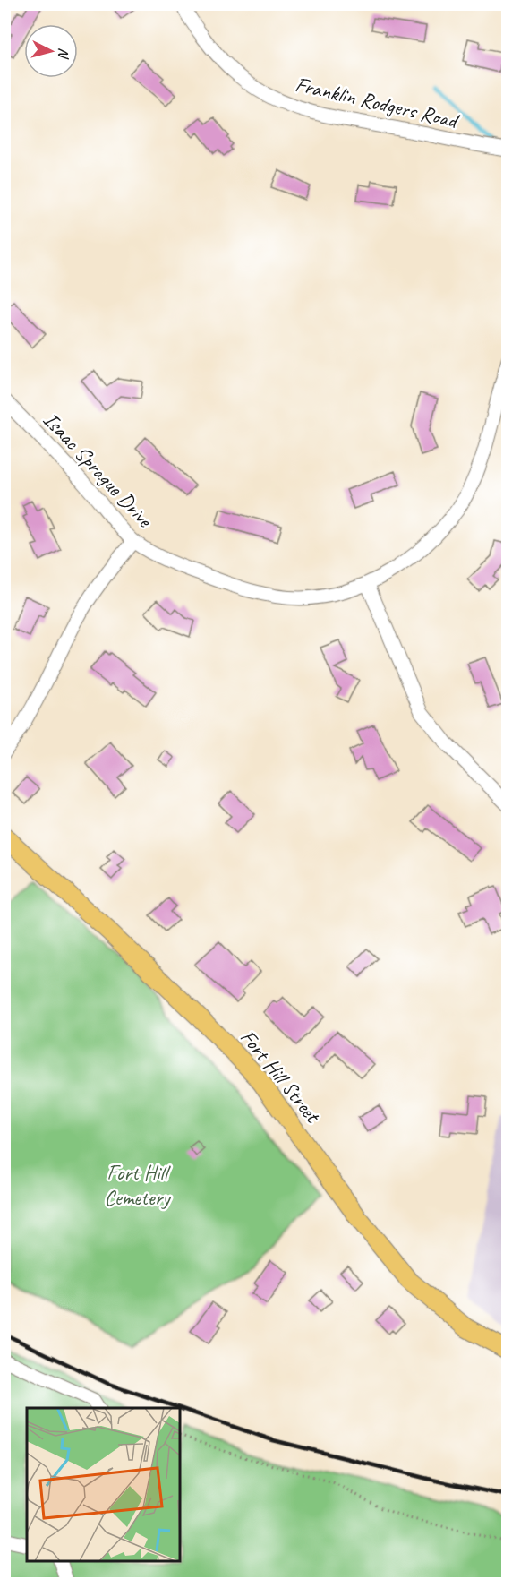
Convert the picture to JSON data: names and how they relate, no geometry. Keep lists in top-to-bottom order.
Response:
{
  "streets": {
    "main road": ["Fort Hill Street"],
    "street": ["Franklin Rodgers Road", "Isaac Sprague Drive"]
  },
  "parks": ["Fort Hill Cemetery"],
  "north": "right"
}
